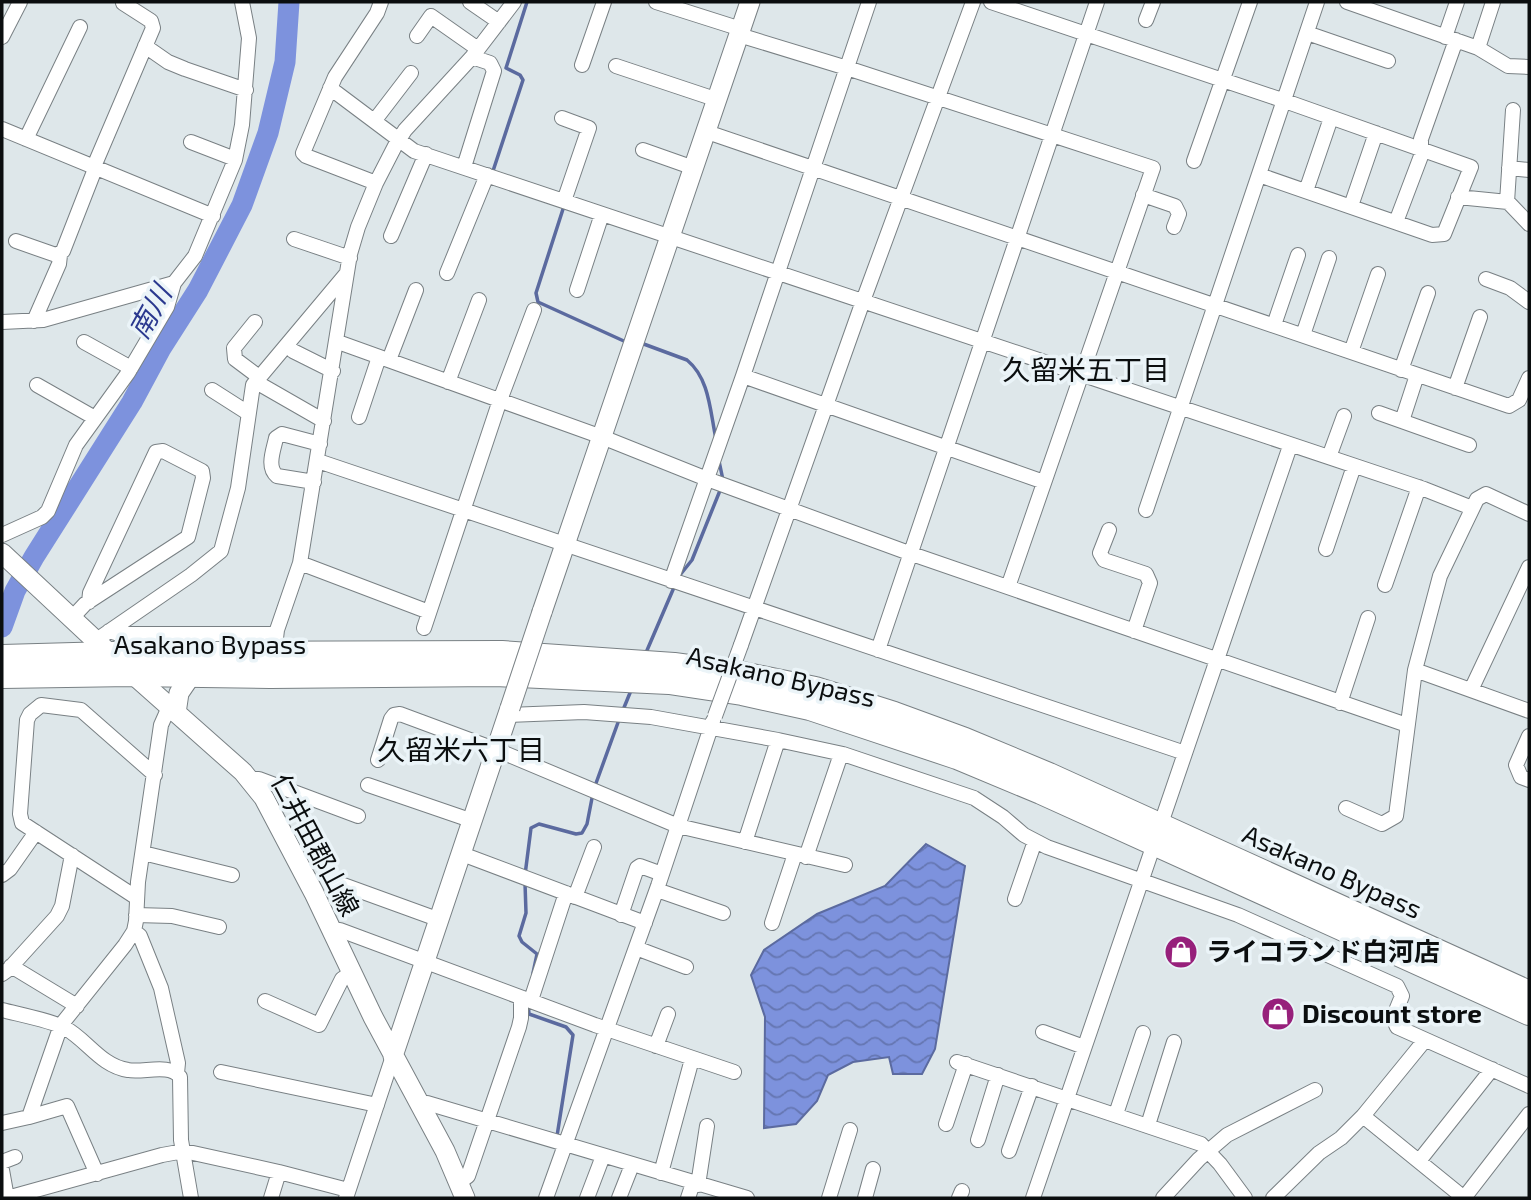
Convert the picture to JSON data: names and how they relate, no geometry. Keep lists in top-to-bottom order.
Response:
{
  "streets": {
    "highway": ["Asakano Bypass"],
    "street": ["仁井田郡山線"]
  },
  "crossings": [
    ["Asakano Bypass", "仁井田郡山線"]
  ],
  "districts": ["久留米五丁目", "久留米六丁目"],
  "water": ["南川"],
  "places": {
    "shop": ["ライコランド白河店", "Discount store"]
  }
}
